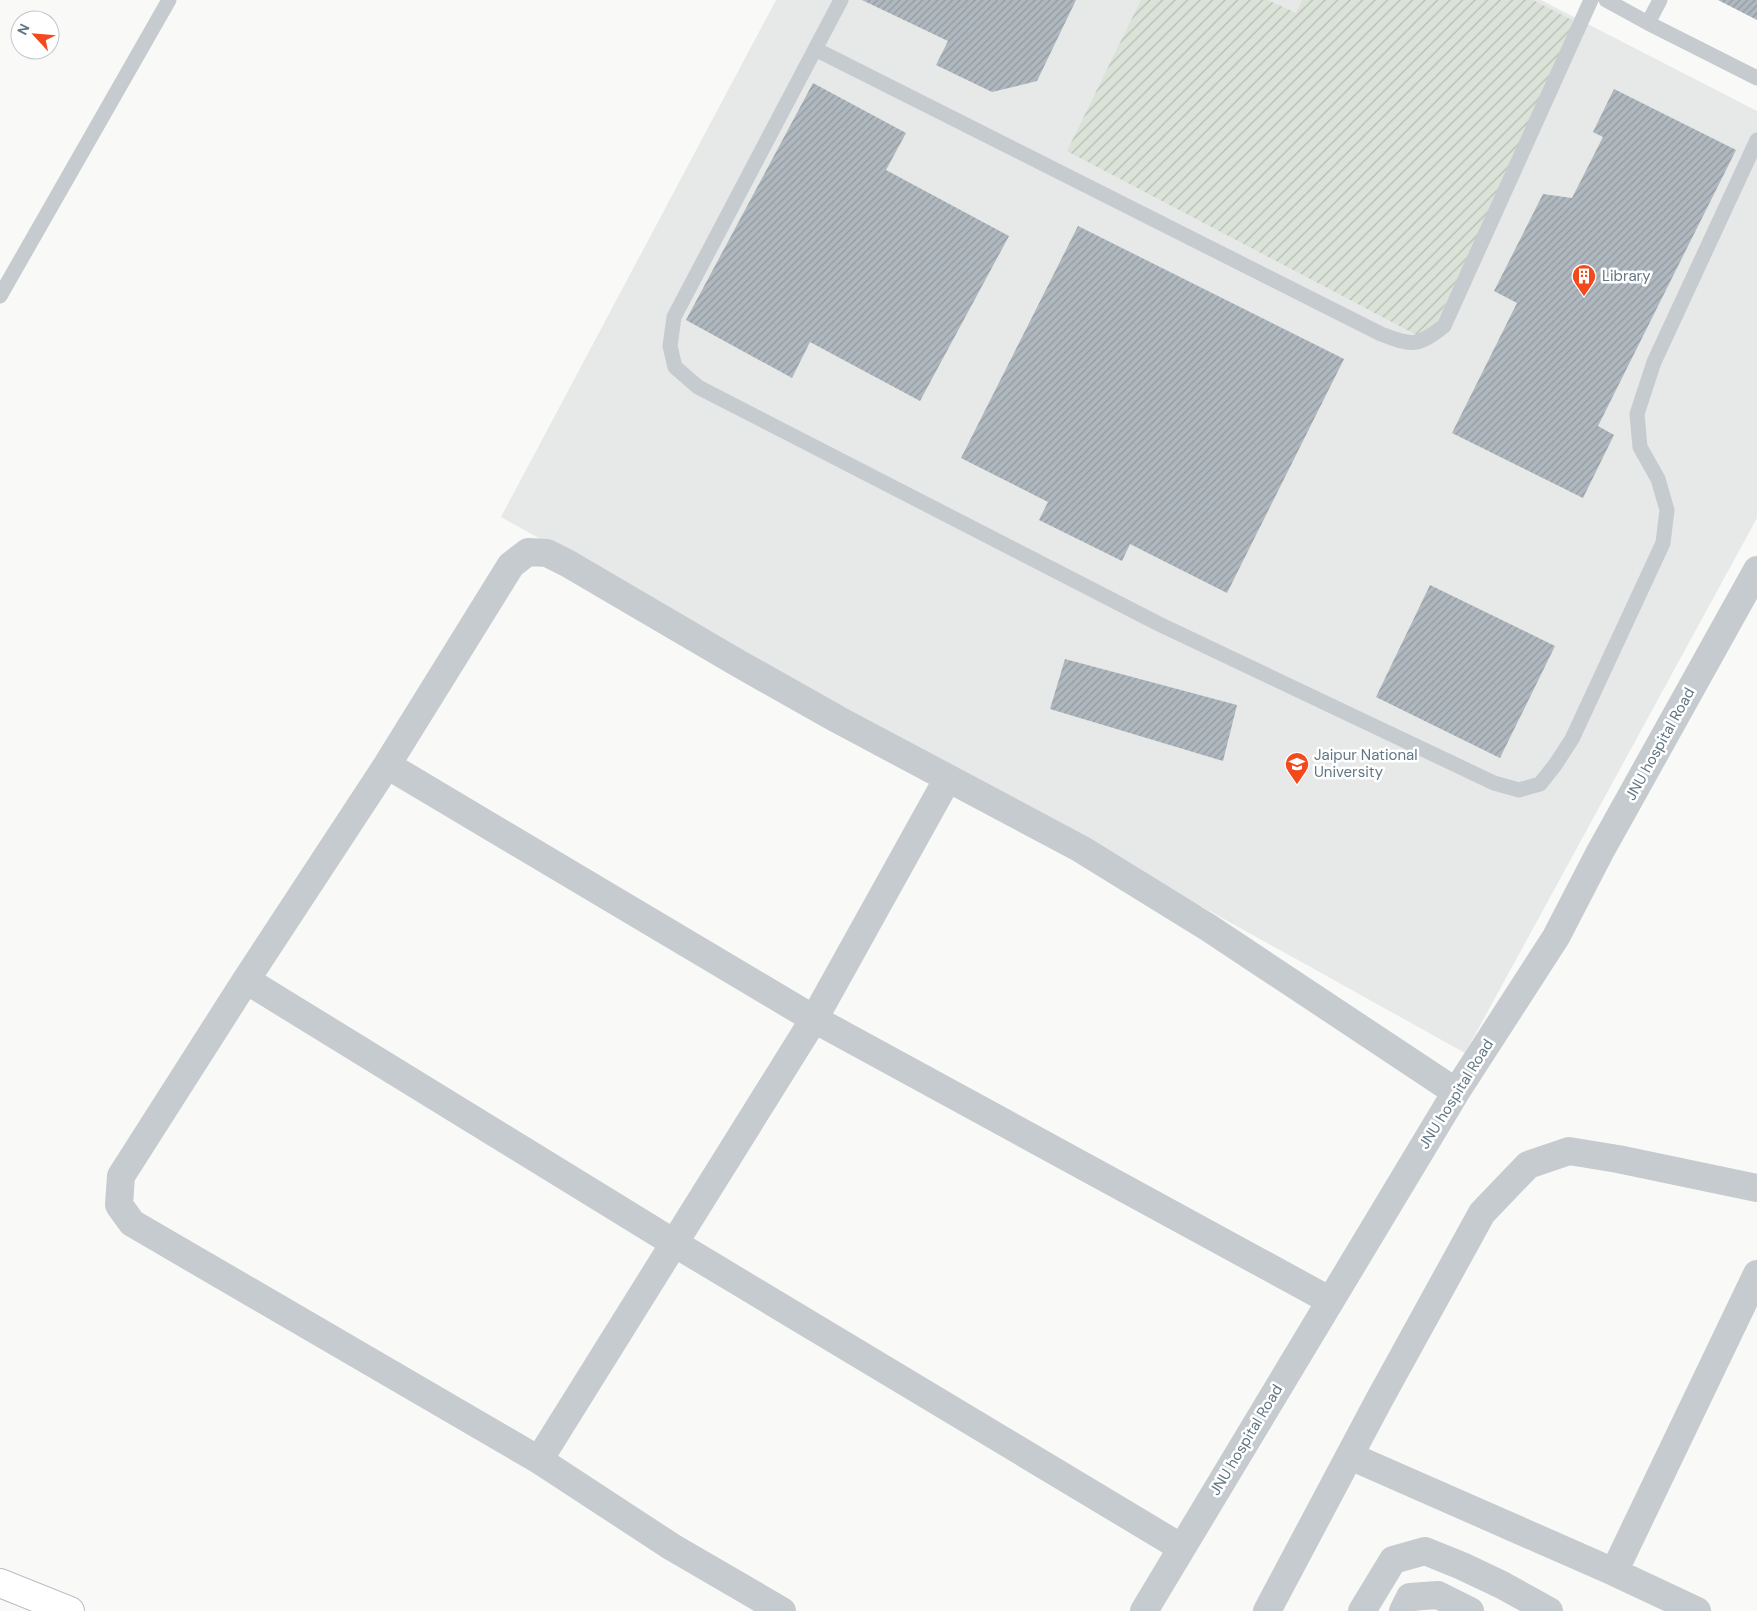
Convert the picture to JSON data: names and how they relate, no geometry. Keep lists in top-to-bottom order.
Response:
{
  "streets": {
    "street": ["JNU hospital Road"]
  },
  "places": {
    "building": ["Library"],
    "school or university": ["Jaipur National University"]
  },
  "north": "top left"
}
